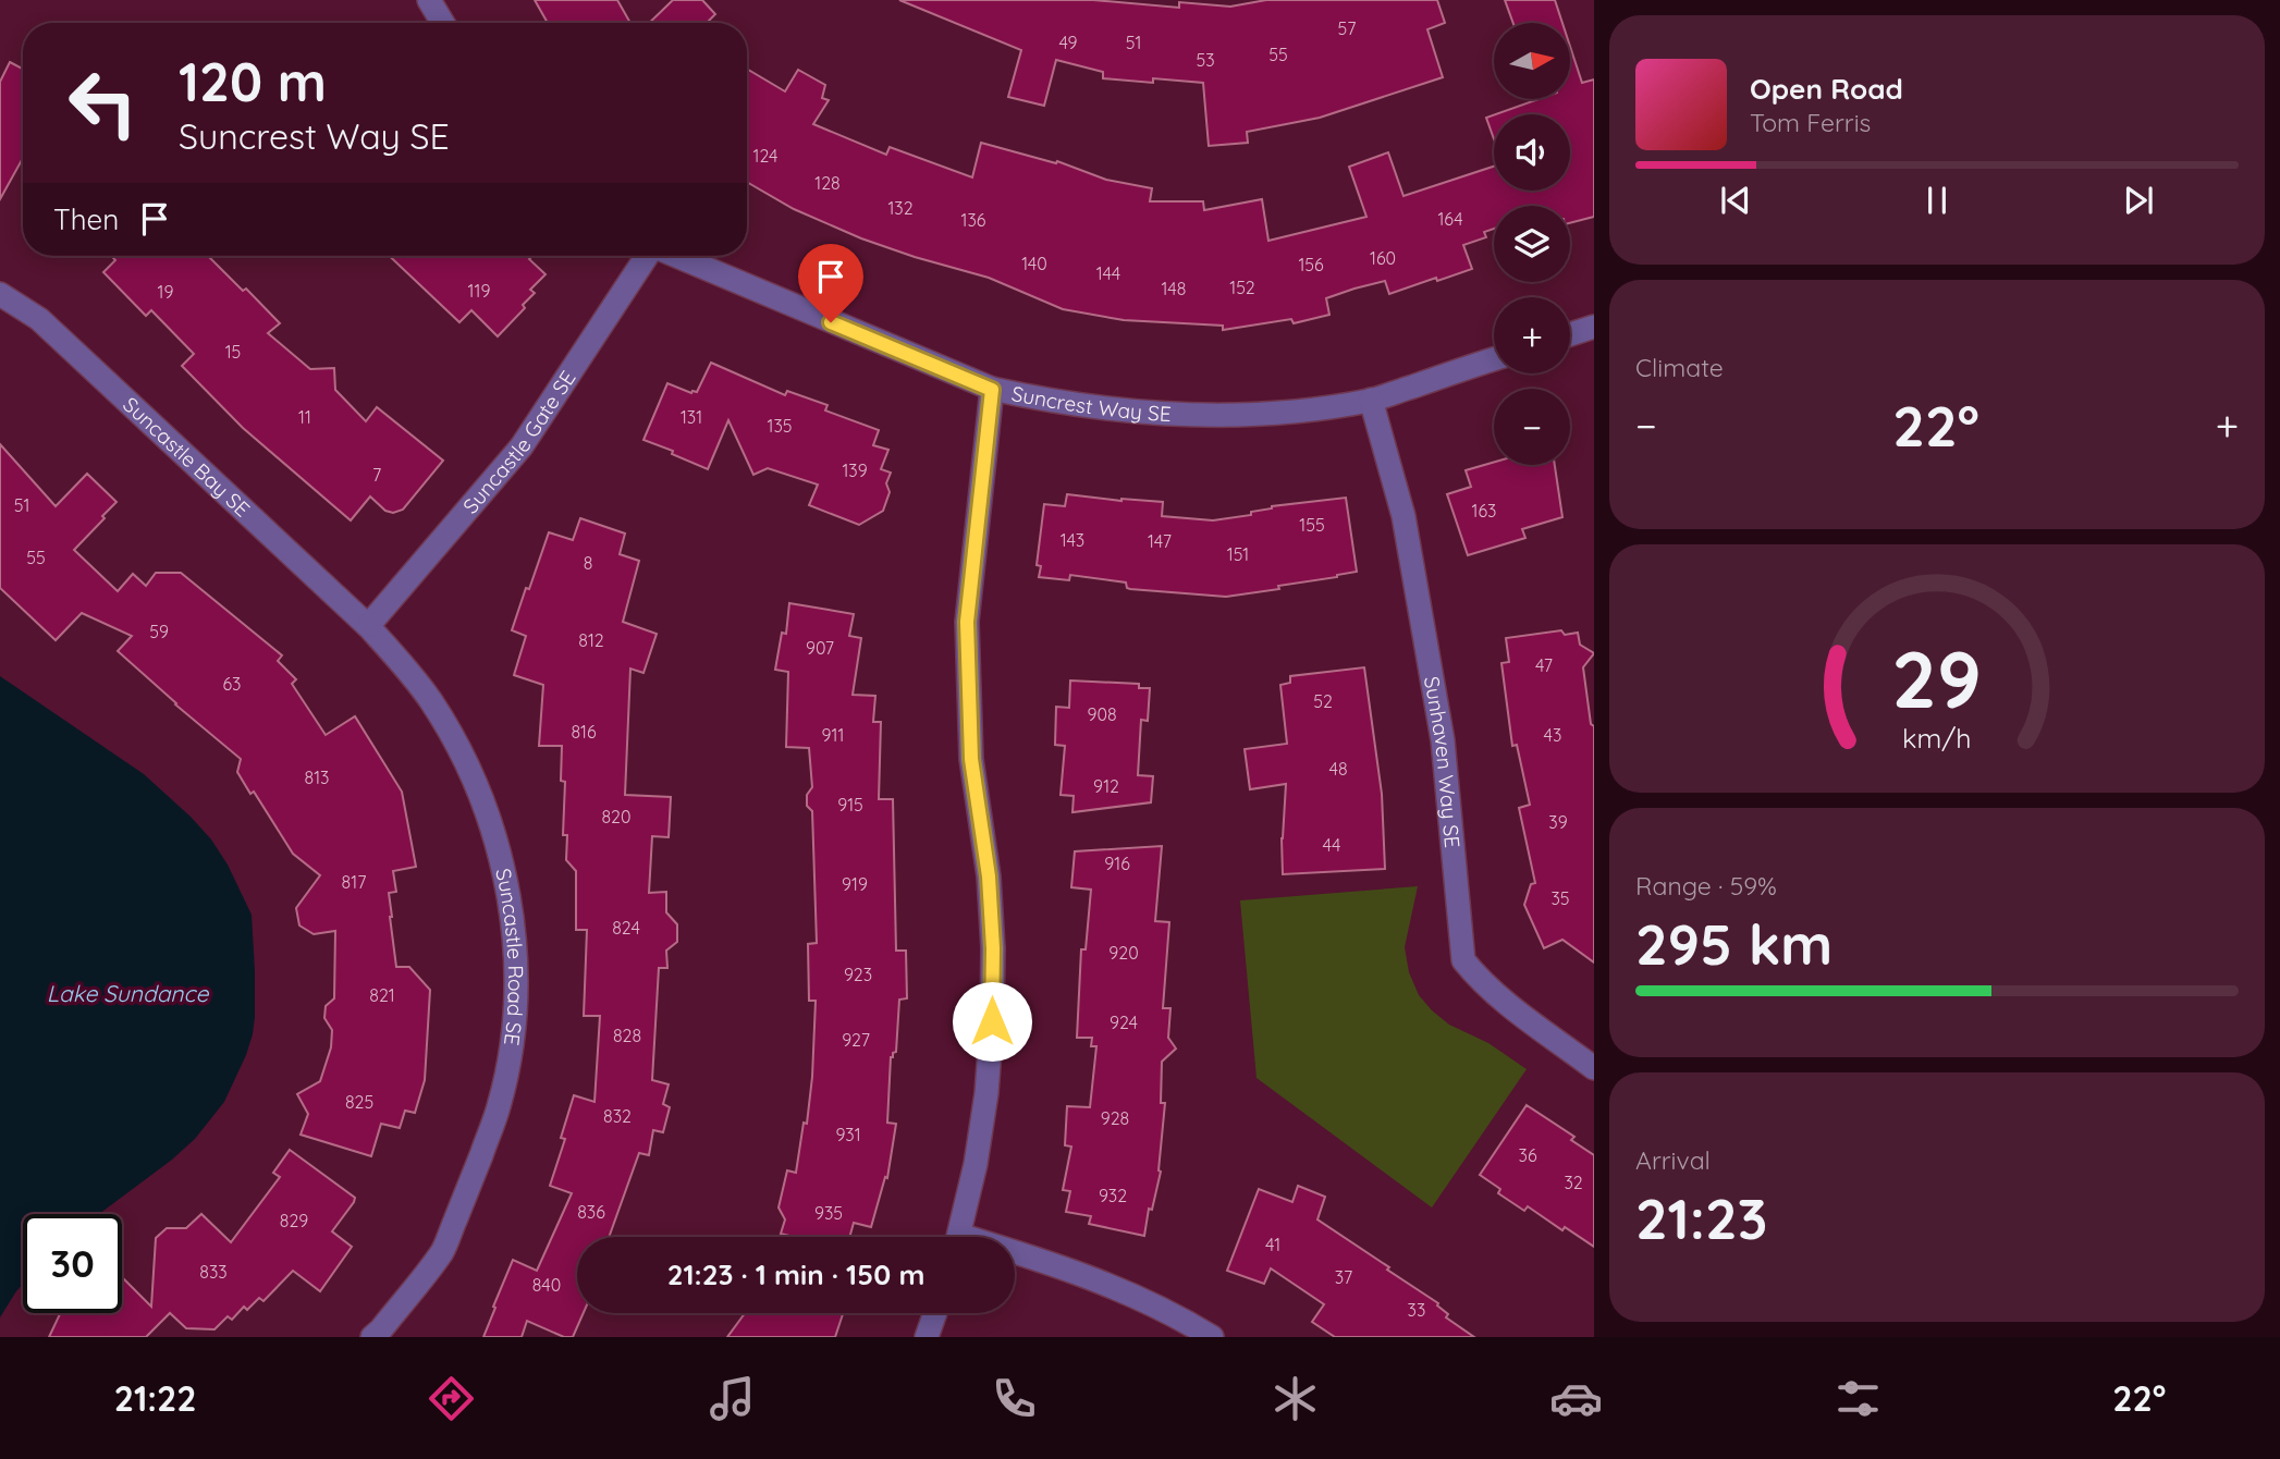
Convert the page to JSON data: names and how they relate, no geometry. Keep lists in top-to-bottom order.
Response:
{
  "streets": {
    "street": [
      "Suncrest Way SE",
      "Suncastle Gate SE",
      "Suncastle Bay SE",
      "Sunhaven Way SE",
      "Suncastle Road SE"
    ]
  },
  "crossings": [
    ["Suncrest Way SE", "Sunhaven Way SE"],
    ["Suncastle Gate SE", "Suncastle Bay SE"],
    ["Suncastle Gate SE", "Suncastle Road SE"],
    ["Suncastle Bay SE", "Suncastle Road SE"]
  ],
  "water": ["Lake Sundance"],
  "house_numbers": [
    "57",
    "49",
    "51",
    "55",
    "53",
    "124",
    "128",
    "132",
    "164",
    "136",
    "160",
    "140",
    "156",
    "144",
    "152",
    "148",
    "119",
    "19",
    "15",
    "11",
    "131",
    "135",
    "139",
    "7",
    "51",
    "163",
    "155",
    "143",
    "147",
    "151",
    "55",
    "8",
    "59",
    "812",
    "907",
    "47",
    "63",
    "52",
    "908",
    "816",
    "911",
    "43",
    "48",
    "813",
    "912",
    "915",
    "820",
    "39",
    "44",
    "916",
    "817",
    "919",
    "35",
    "824",
    "920",
    "923",
    "821",
    "924",
    "828",
    "927",
    "825",
    "832",
    "928",
    "931",
    "36",
    "32",
    "932",
    "836",
    "935",
    "829",
    "41",
    "833",
    "37",
    "840",
    "33"
  ],
  "north": "right",
  "page": {
    "map_buttons": ["+", "−"],
    "turn": ["120 m", "Suncrest Way SE"],
    "song": ["Open Road", "Tom Ferris"],
    "then": "Then",
    "tile": [
      "Climate",
      ["Range · 59%", "295 km"],
      ["Arrival", "21:23"]
    ],
    "heat": ["−", "22°", "+"],
    "limit": "30",
    "trip": "21:23 · 1 min · 150 m",
    "tabs": ["21:22", "22°"],
    "gauge": ["29", "km/h"]
  }
}
